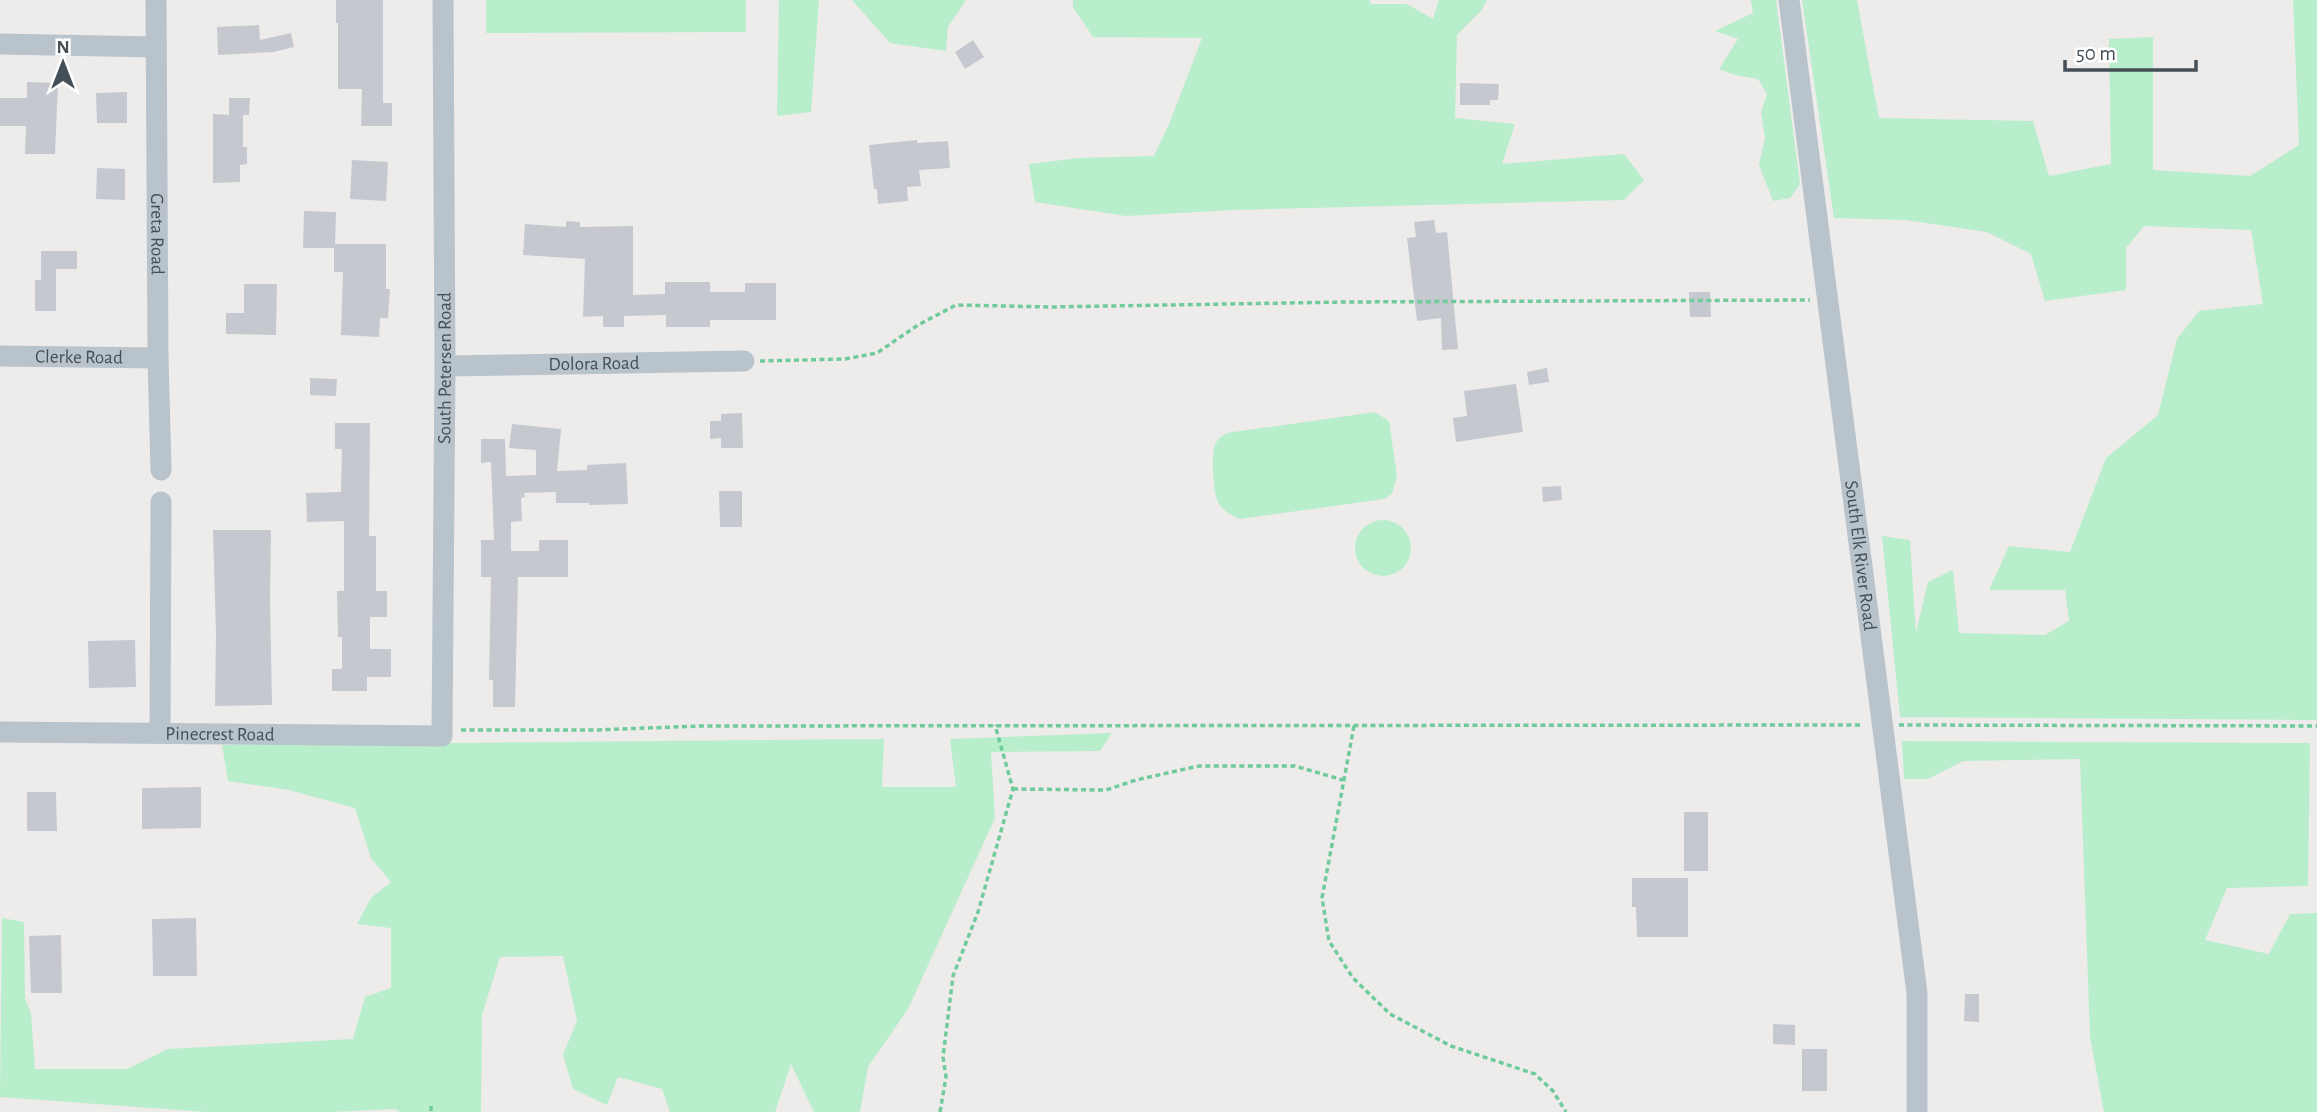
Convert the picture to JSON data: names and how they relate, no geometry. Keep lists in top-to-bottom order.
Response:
{
  "streets": {
    "street": [
      "Greta Road",
      "Clerke Road",
      "Dolora Road",
      "South Petersen Road",
      "South Elk River Road",
      "Pinecrest Road"
    ]
  },
  "crossings": [
    ["Greta Road", "Clerke Road"],
    ["Dolora Road", "South Petersen Road"],
    ["South Petersen Road", "Pinecrest Road"]
  ],
  "scale_bar": "50 m",
  "north": "top"
}
